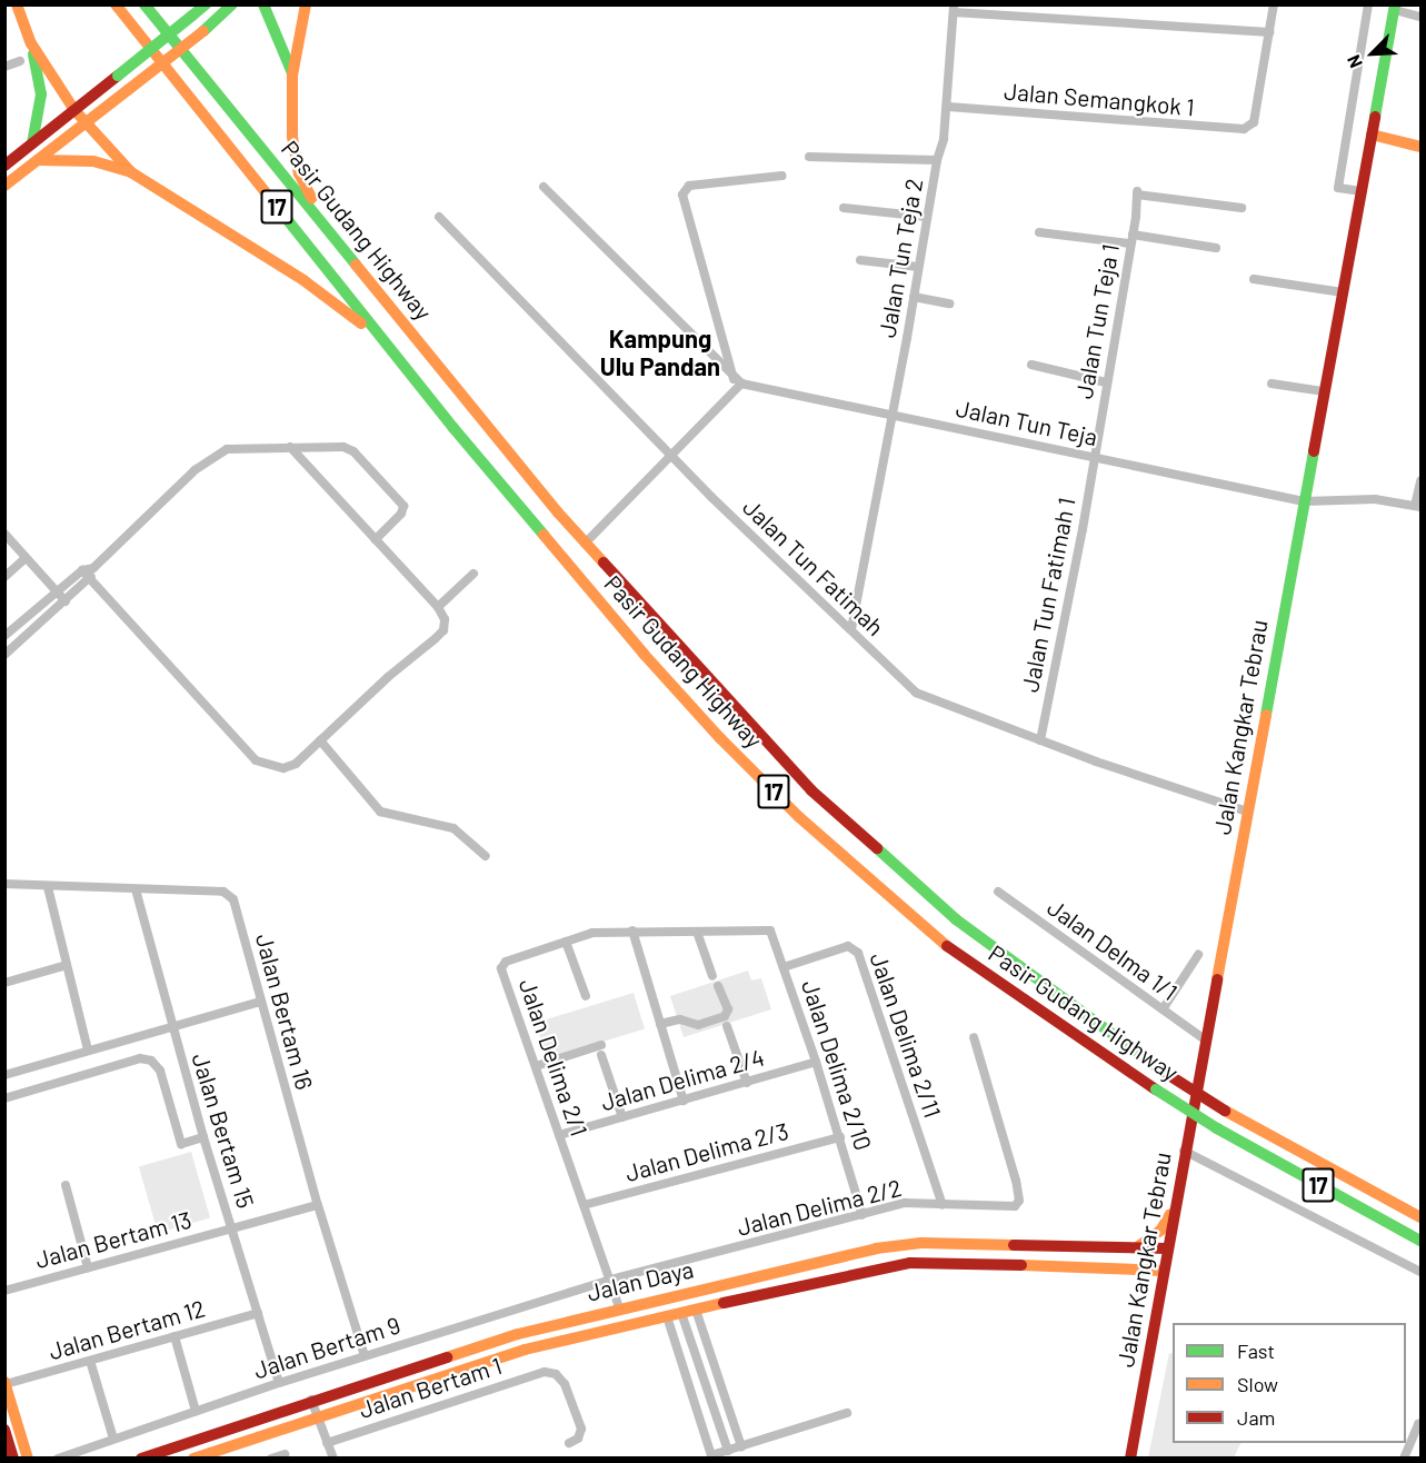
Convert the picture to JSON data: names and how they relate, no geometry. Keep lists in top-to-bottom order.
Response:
{
  "streets": {
    "main road": [
      "17",
      "Pasir Gudang Highway",
      "Jalan Kangkar Tebrau",
      "Jalan Daya"
    ],
    "street": [
      "Jalan Semangkok 1",
      "Jalan Tun Teja 2",
      "Jalan Tun Teja 1",
      "Jalan Tun Teja",
      "Jalan Tun Fatimah",
      "Jalan Tun Fatimah 1",
      "Jalan Delma 1/1",
      "Jalan Bertam 16",
      "Jalan Delima 2/11",
      "Jalan Delima 2/1",
      "Jalan Delima 2/10",
      "Jalan Delima 2/4",
      "Jalan Bertam 15",
      "Jalan Delima 2/3",
      "Jalan Delima 2/2",
      "Jalan Bertam 13",
      "Jalan Bertam 12",
      "Jalan Bertam 9",
      "Jalan Bertam 1"
    ]
  },
  "crossings": [
    ["Jalan Semangkok 1", "Jalan Tun Teja 2"],
    ["Jalan Tun Teja 2", "Jalan Tun Teja"],
    ["Jalan Tun Teja 2", "Jalan Tun Fatimah"],
    ["Jalan Tun Teja 1", "Jalan Tun Teja"],
    ["Jalan Tun Teja 1", "Jalan Tun Fatimah 1"],
    ["Jalan Tun Teja", "Jalan Tun Fatimah 1"],
    ["Jalan Tun Teja", "Jalan Kangkar Tebrau"],
    ["Jalan Tun Fatimah", "Jalan Tun Fatimah 1"],
    ["Jalan Tun Fatimah", "Jalan Kangkar Tebrau"],
    ["Jalan Kangkar Tebrau", "Jalan Delma 1/1"],
    ["Jalan Kangkar Tebrau", "Jalan Daya"],
    ["Jalan Bertam 16", "Jalan Bertam 15"],
    ["Jalan Bertam 16", "Jalan Bertam 13"],
    ["Jalan Bertam 16", "Jalan Bertam 9"],
    ["Jalan Delima 2/11", "Jalan Delima 2/1"],
    ["Jalan Delima 2/11", "Jalan Delima 2/10"],
    ["Jalan Delima 2/11", "Jalan Delima 2/2"],
    ["Jalan Delima 2/1", "Jalan Delima 2/10"],
    ["Jalan Delima 2/1", "Jalan Delima 2/4"],
    ["Jalan Delima 2/1", "Jalan Delima 2/3"],
    ["Jalan Delima 2/1", "Jalan Delima 2/2"],
    ["Jalan Delima 2/1", "Jalan Daya"],
    ["Jalan Delima 2/1", "Jalan Bertam 9"],
    ["Jalan Delima 2/10", "Jalan Delima 2/4"],
    ["Jalan Delima 2/10", "Jalan Delima 2/3"],
    ["Jalan Delima 2/10", "Jalan Delima 2/2"],
    ["Jalan Bertam 15", "Jalan Bertam 13"],
    ["Jalan Bertam 15", "Jalan Bertam 12"],
    ["Jalan Bertam 15", "Jalan Bertam 9"],
    ["Jalan Delima 2/2", "Jalan Bertam 9"]
  ],
  "districts": ["Kampung Ulu Pandan"],
  "legend": ["Fast", "Slow", "Jam"],
  "north": "bottom left"
}
